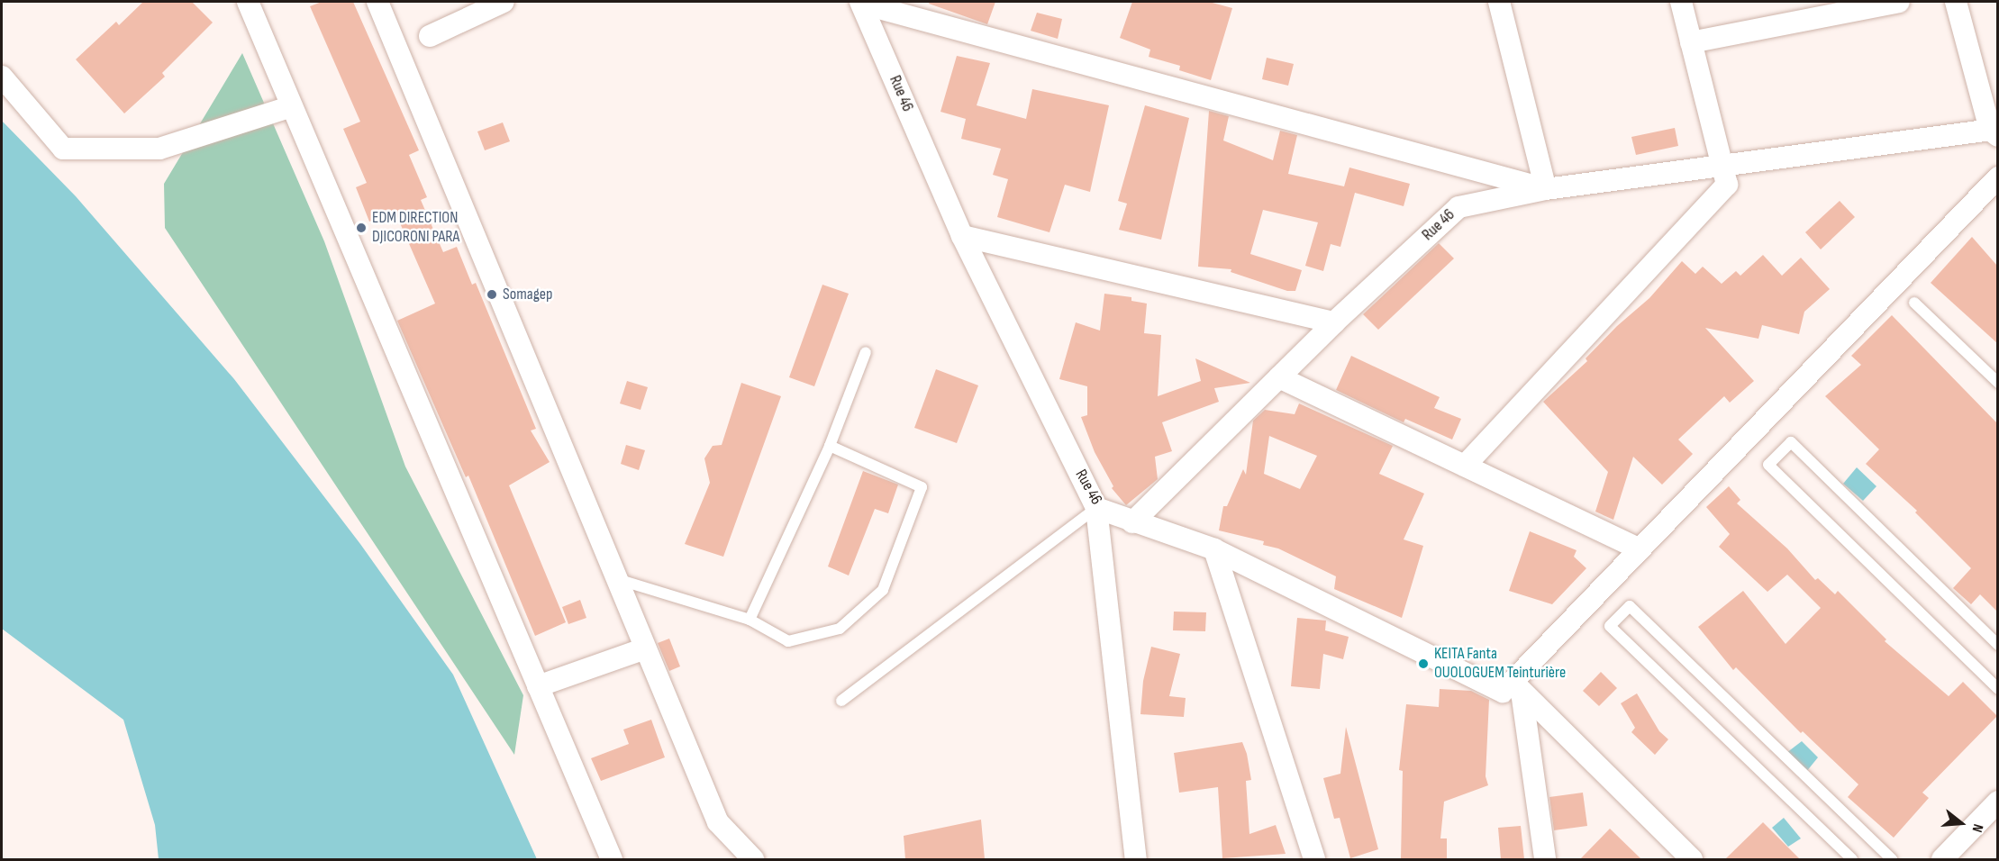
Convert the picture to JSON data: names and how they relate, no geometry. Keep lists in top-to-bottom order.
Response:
{
  "streets": {
    "street": ["Rue 46"]
  },
  "places": ["EDM DIRECTION DJICORONI PARA", "Somagep", "KEITA Fanta OUOLOGUEM Teinturière"],
  "north": "right"
}
